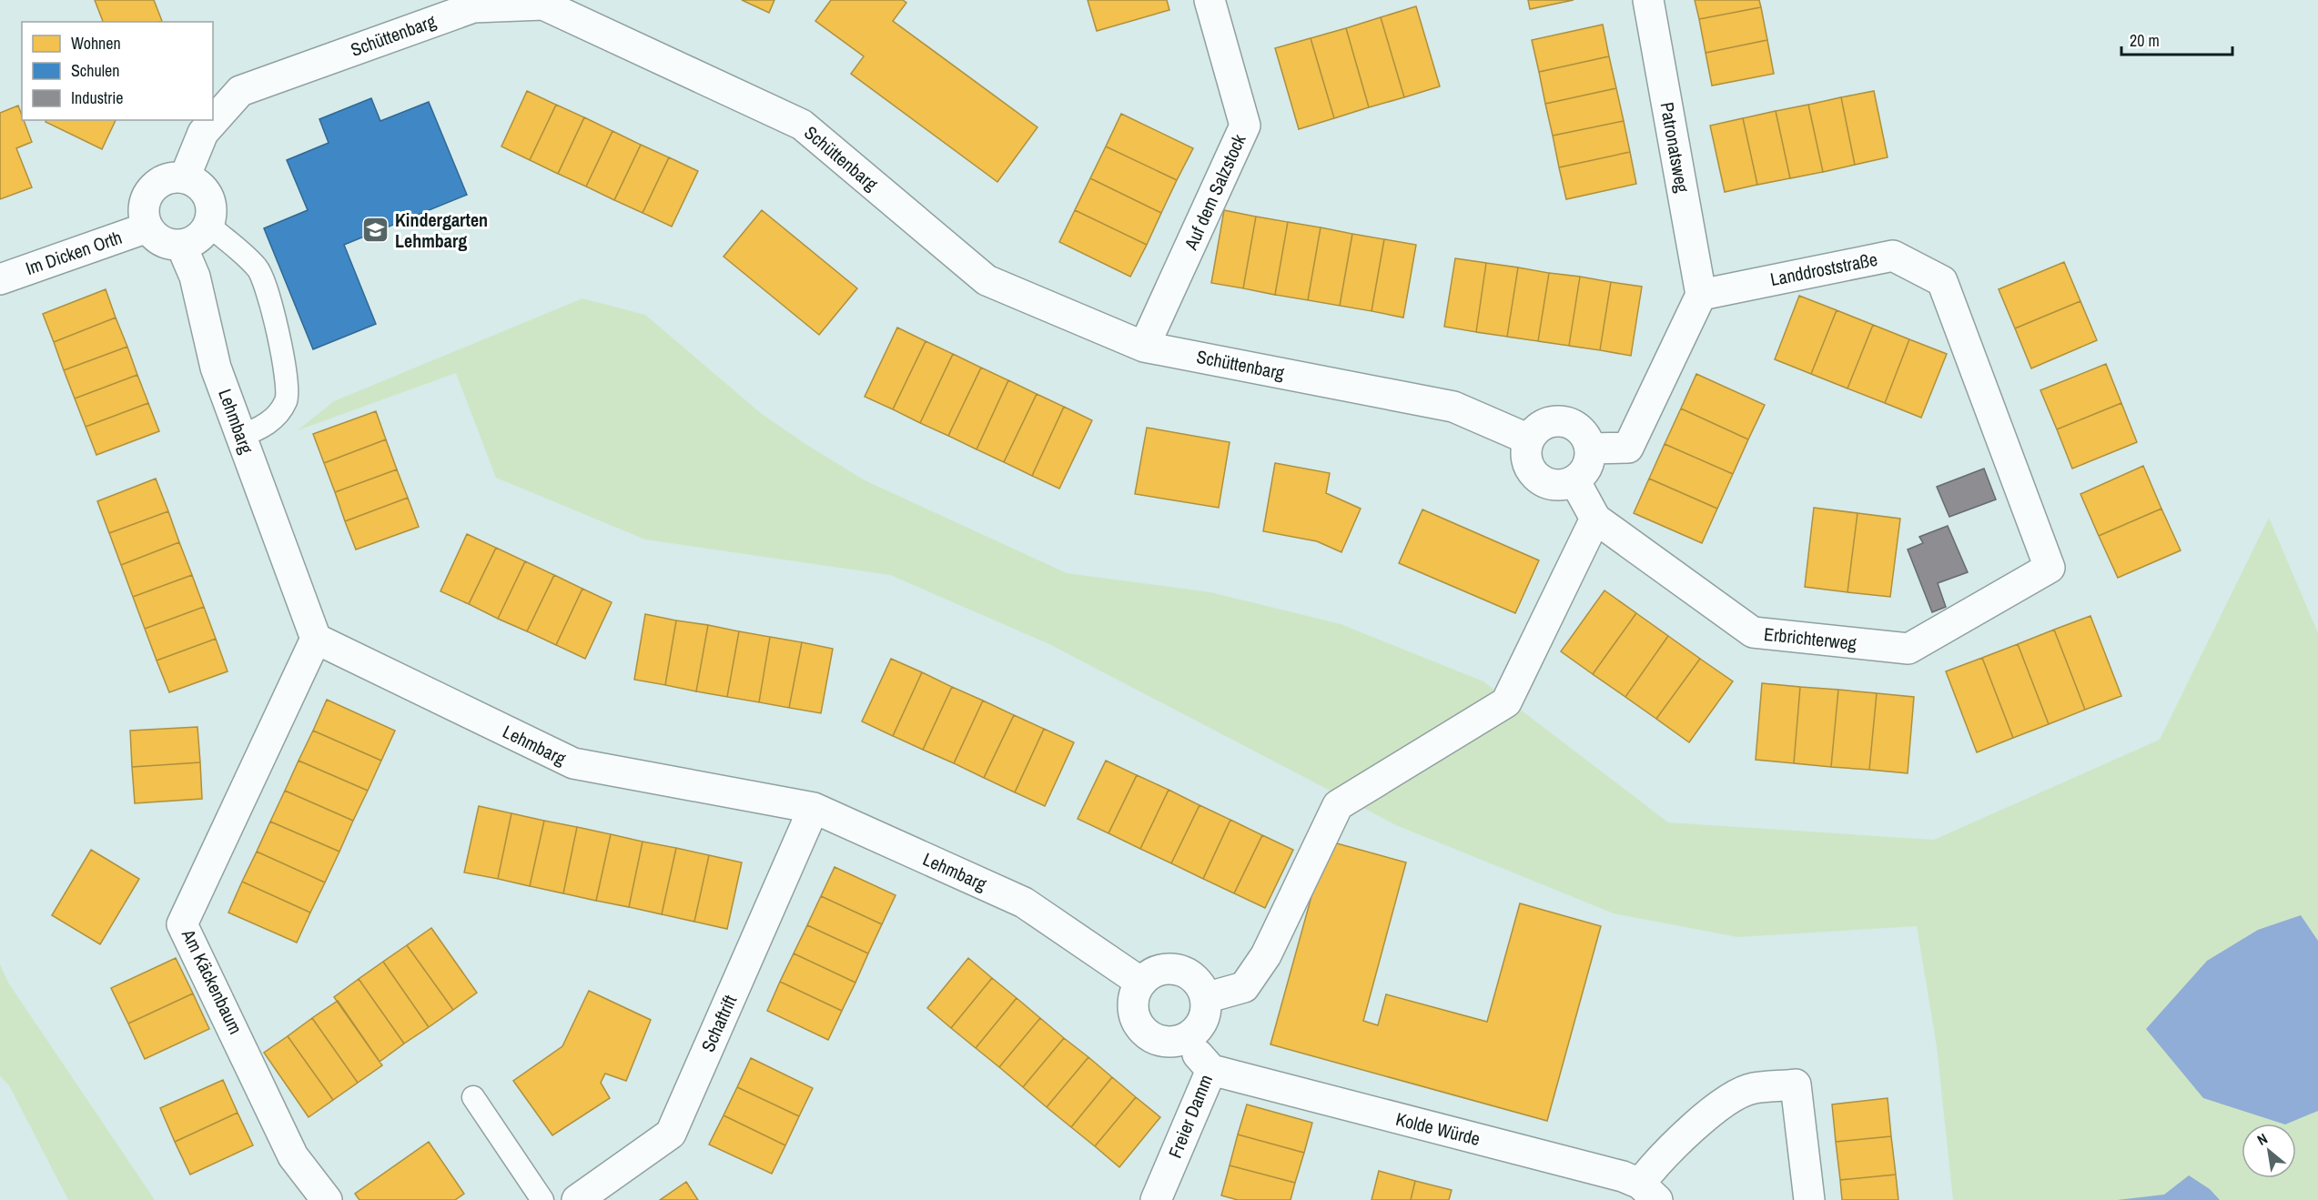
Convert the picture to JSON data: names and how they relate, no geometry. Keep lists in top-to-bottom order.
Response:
{
  "streets": {
    "street": [
      "Schüttenbarg",
      "Patronatsweg",
      "Auf dem Salzstock",
      "Im Dicken Orth",
      "Landdroststraße",
      "Lehmbarg",
      "Erbrichterweg",
      "Am Käckenbaum",
      "Schaftrift",
      "Freier Damm",
      "Kolde Würde"
    ]
  },
  "crossings": [
    ["Schüttenbarg", "Auf dem Salzstock"],
    ["Schüttenbarg", "Im Dicken Orth"],
    ["Schüttenbarg", "Lehmbarg"],
    ["Schüttenbarg", "Erbrichterweg"],
    ["Patronatsweg", "Landdroststraße"],
    ["Im Dicken Orth", "Lehmbarg"],
    ["Landdroststraße", "Erbrichterweg"],
    ["Lehmbarg", "Am Käckenbaum"],
    ["Lehmbarg", "Schaftrift"],
    ["Lehmbarg", "Freier Damm"],
    ["Freier Damm", "Kolde Würde"]
  ],
  "places": {
    "school or university": ["Kindergarten Lehmbarg"]
  },
  "legend": ["Wohnen", "Schulen", "Industrie"],
  "scale_bar": "20 m",
  "north": "top left"
}
